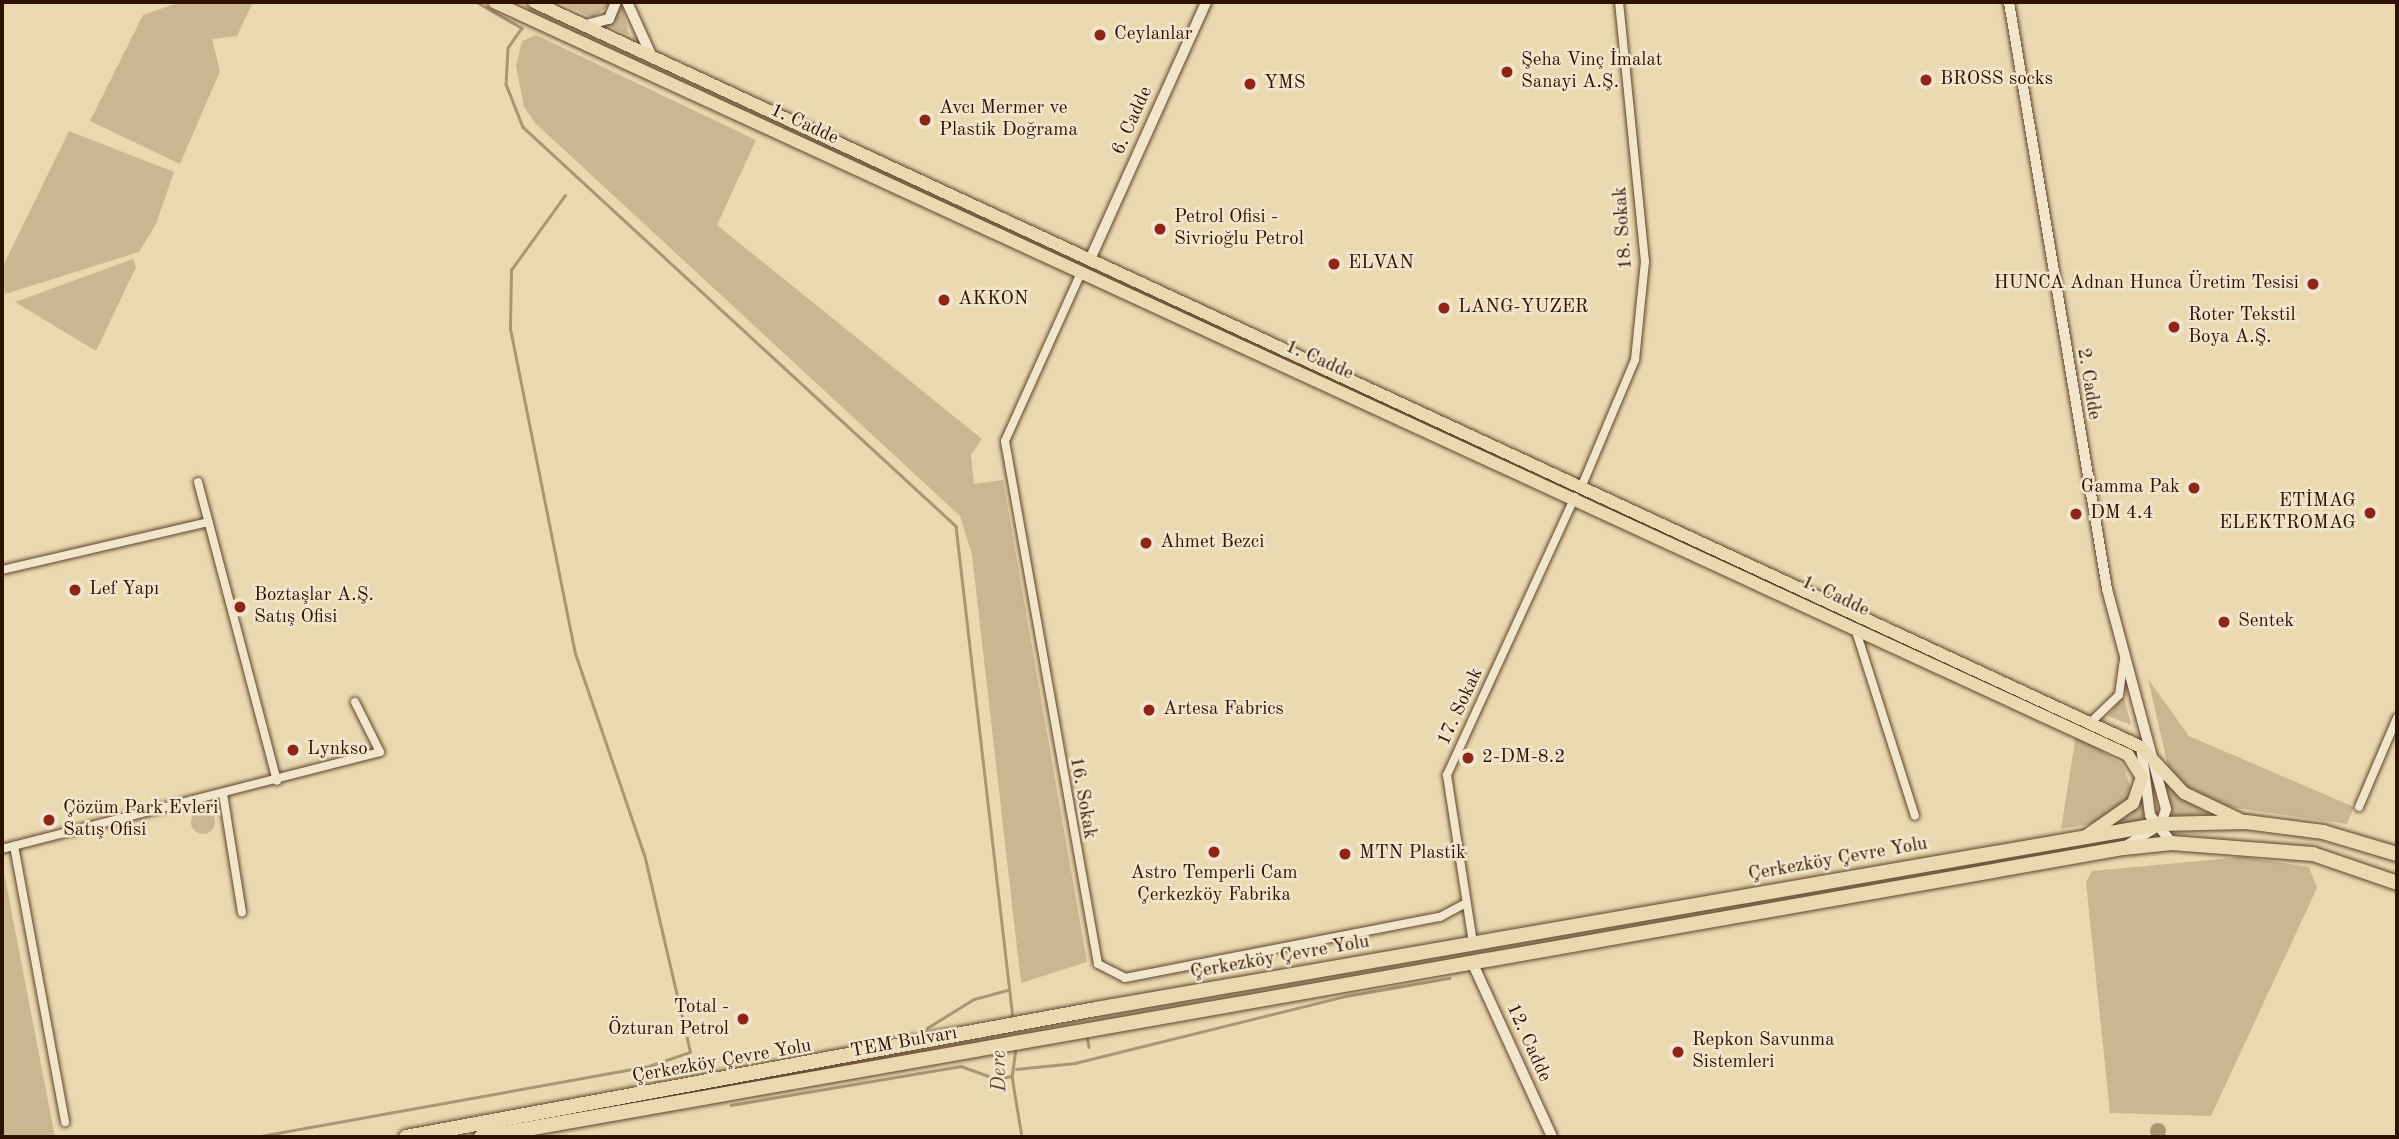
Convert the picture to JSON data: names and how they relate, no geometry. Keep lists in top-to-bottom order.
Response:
{
  "streets": {
    "highway": ["Çerkezköy Çevre Yolu", "TEM Bulvarı"],
    "main road": ["1. Cadde"],
    "street": [
      "6. Cadde",
      "18. Sokak",
      "2. Cadde",
      "17. Sokak",
      "16. Sokak",
      "12. Cadde"
    ]
  },
  "crossings": [
    ["6. Cadde", "1. Cadde"],
    ["1. Cadde", "18. Sokak"],
    ["1. Cadde", "17. Sokak"],
    ["1. Cadde", "16. Sokak"],
    ["2. Cadde", "Çerkezköy Çevre Yolu"],
    ["17. Sokak", "16. Sokak"],
    ["17. Sokak", "Çerkezköy Çevre Yolu"],
    ["Çerkezköy Çevre Yolu", "TEM Bulvarı"],
    ["Çerkezköy Çevre Yolu", "12. Cadde"]
  ],
  "water": ["Dere"],
  "places": [
    "Ceylanlar",
    "Şeha Vinç İmalat Sanayi A.Ş.",
    "BROSS socks",
    "YMS",
    "Avcı Mermer ve Plastik Doğrama",
    "Petrol Ofisi - Sivrioğlu Petrol",
    "ELVAN",
    "HUNCA Adnan Hunca Üretim Tesisi",
    "AKKON",
    "LANG-YUZER",
    "Roter Tekstil Boya A.Ş.",
    "Gamma Pak",
    "ETİMAG ELEKTROMAG",
    "DM 4.4",
    "Ahmet Bezci",
    "Lef Yapı",
    "Boztaşlar A.Ş. Satış Ofisi",
    "Sentek",
    "Artesa Fabrics",
    "Lynkso",
    "2-DM-8.2",
    "Çözüm Park Evleri Satış Ofisi",
    "Astro Temperli Cam Çerkezköy Fabrika",
    "MTN Plastik",
    "Total - Özturan Petrol",
    "Repkon Savunma Sistemleri"
  ]
}
